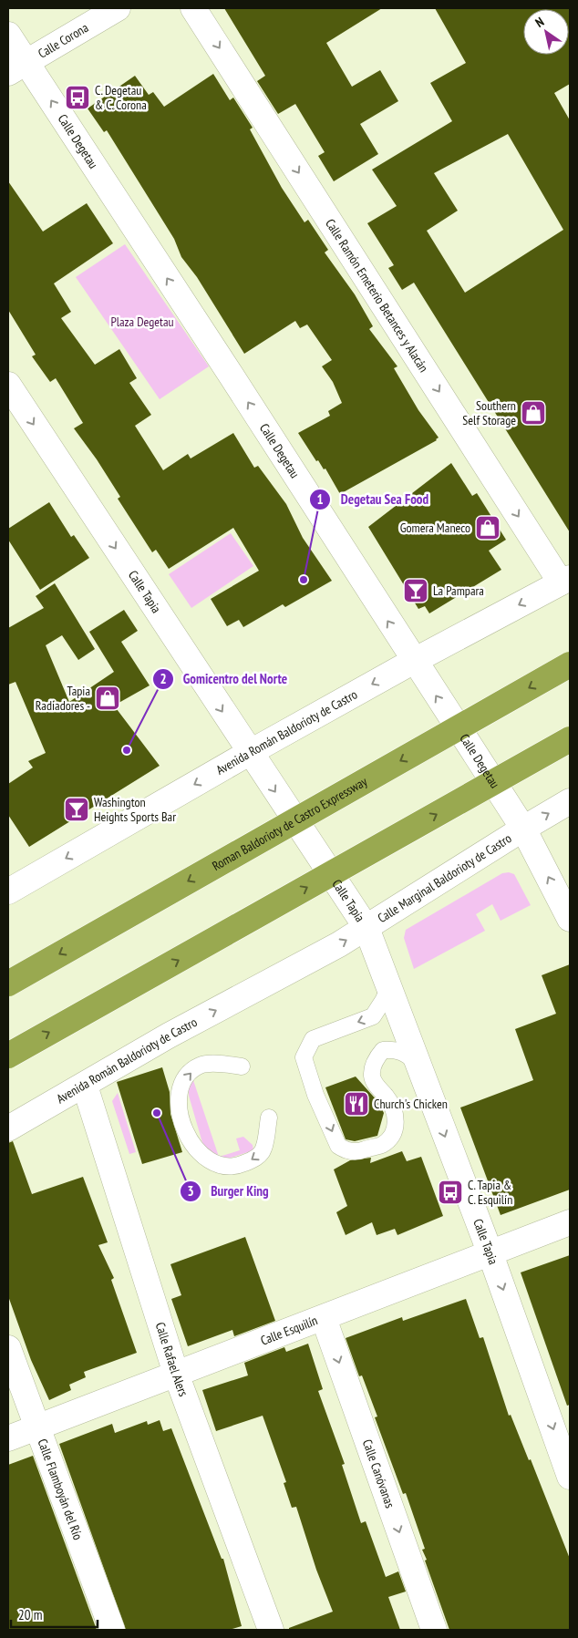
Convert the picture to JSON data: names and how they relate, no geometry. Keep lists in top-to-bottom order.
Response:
{
  "streets": {
    "highway": ["Roman Baldorioty de Castro Expressway"],
    "street": [
      "Calle Corona",
      "Calle Degetau",
      "Calle Ramón Emeterio Betances y Alacán",
      "Calle Tapia",
      "Avenida Román Baldorioty de Castro",
      "Calle Marginal Baldorioty de Castro",
      "Calle Esquilín",
      "Calle Rafael Alers",
      "Calle Canóvanas",
      "Calle Flamboyán del Río"
    ]
  },
  "crossings": [
    ["Calle Corona", "Calle Degetau"],
    ["Calle Degetau", "Avenida Román Baldorioty de Castro"],
    ["Calle Degetau", "Calle Marginal Baldorioty de Castro"],
    ["Calle Ramón Emeterio Betances y Alacán", "Avenida Román Baldorioty de Castro"],
    ["Calle Tapia", "Avenida Román Baldorioty de Castro"],
    ["Calle Tapia", "Calle Marginal Baldorioty de Castro"],
    ["Calle Tapia", "Calle Esquilín"],
    ["Avenida Román Baldorioty de Castro", "Calle Marginal Baldorioty de Castro"],
    ["Avenida Román Baldorioty de Castro", "Calle Rafael Alers"],
    ["Calle Esquilín", "Calle Rafael Alers"],
    ["Calle Esquilín", "Calle Canóvanas"],
    ["Calle Esquilín", "Calle Flamboyán del Río"]
  ],
  "one_way": [
    "Calle Degetau",
    "Calle Ramón Emeterio Betances y Alacán",
    "Calle Tapia",
    "Calle Canóvanas"
  ],
  "parks": ["Plaza Degetau"],
  "places": {
    "bus stop": ["C. Degetau & C. Corona", "C. Tapia & C. Esquilín"],
    "shop": ["Southern Self Storage", "Gomera Maneco", "Tapia Radiadores -"],
    "other": ["Degetau Sea Food", "Gomicentro del Norte", "Burger King"],
    "bar": ["La Pampara", "Washington Heights Sports Bar"],
    "restaurant": ["Church's Chicken"]
  },
  "scale_bar": "20 m",
  "north": "top left"
}
